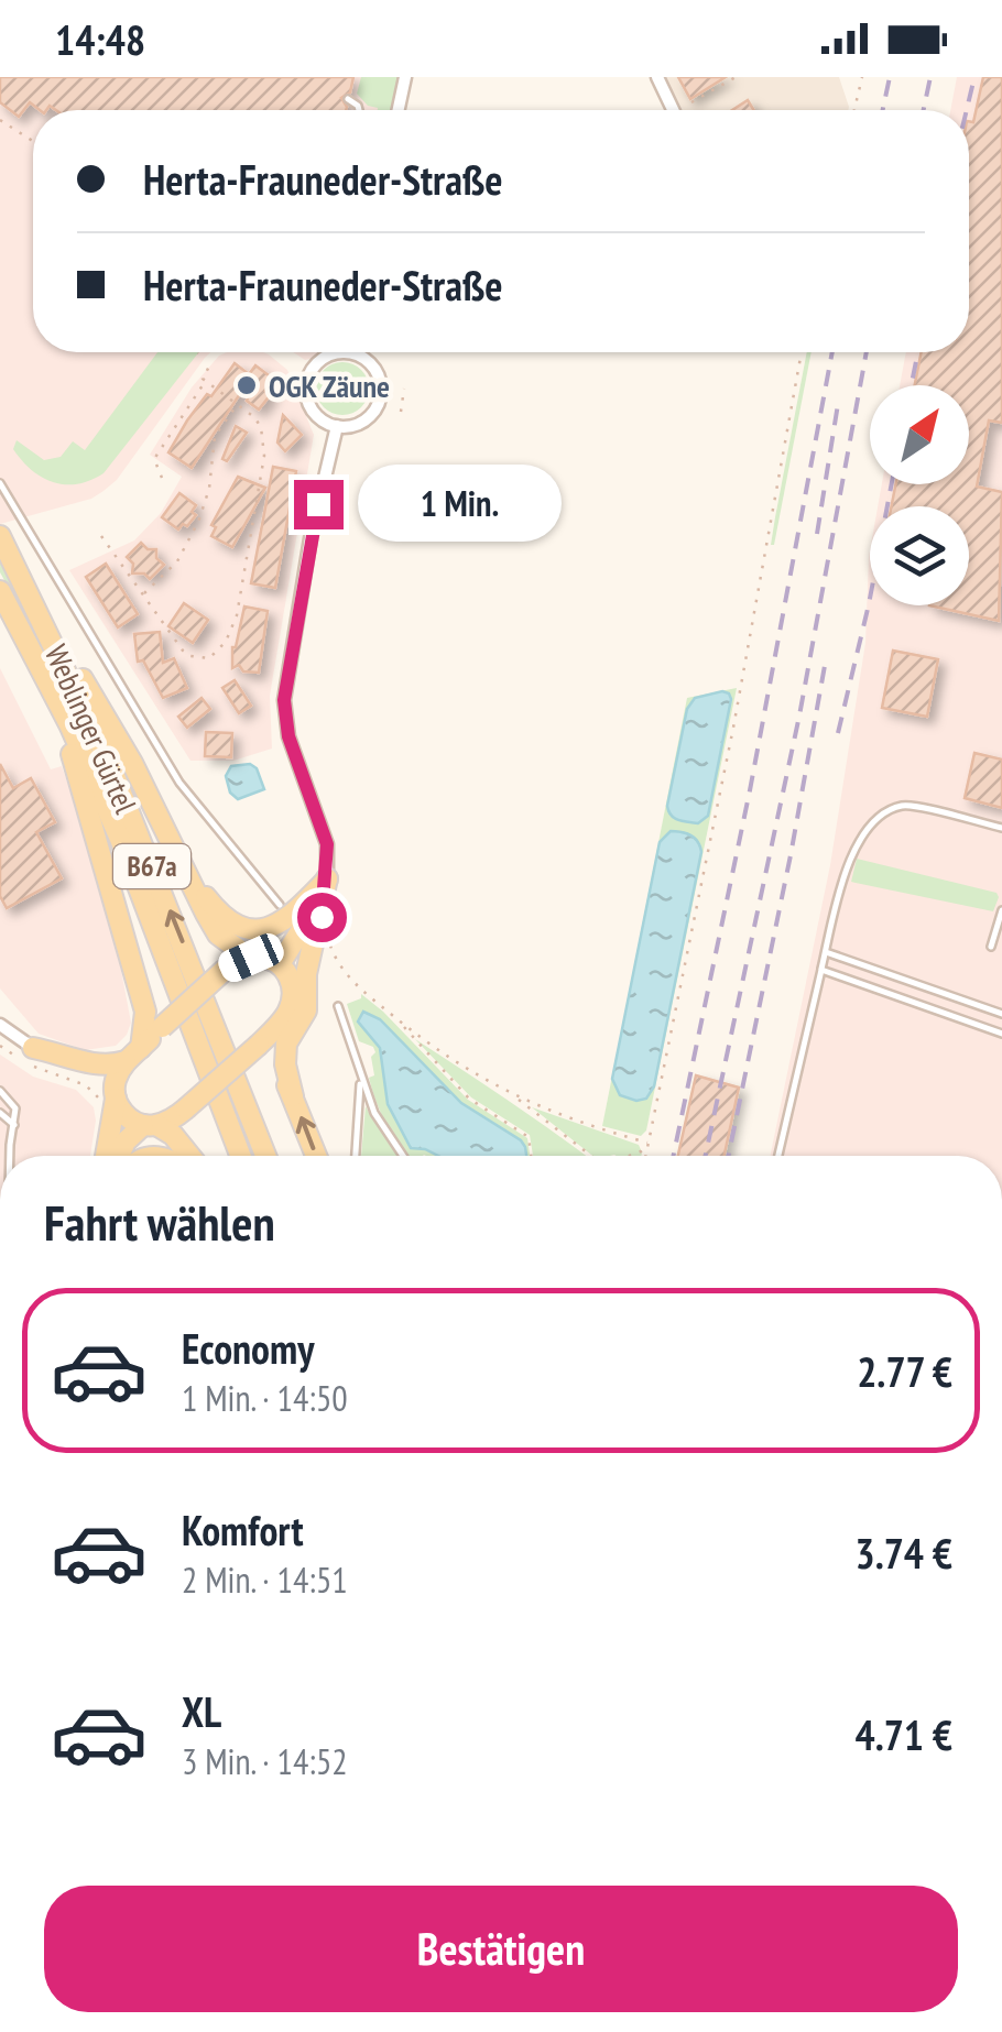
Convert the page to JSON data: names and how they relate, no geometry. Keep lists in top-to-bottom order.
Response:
{
  "streets": {
    "main road": ["Weblinger Gürtel", "B67a"]
  },
  "places": ["OGK Zäune"],
  "north": "top right",
  "page": {
    "status": "14:48",
    "banner": ["Herta-Frauneder-Straße", "Herta-Frauneder-Straße"],
    "bubble": "1 Min.",
    "heading": "Fahrt wählen",
    "list": [
      {
        "name": "Economy",
        "note": "1 Min. · 14:50",
        "value": "2.77 €"
      },
      {
        "name": "Komfort",
        "note": "2 Min. · 14:51",
        "value": "3.74 €"
      },
      {
        "name": "XL",
        "note": "3 Min. · 14:52",
        "value": "4.71 €"
      }
    ],
    "buttons": "Bestätigen"
  }
}
